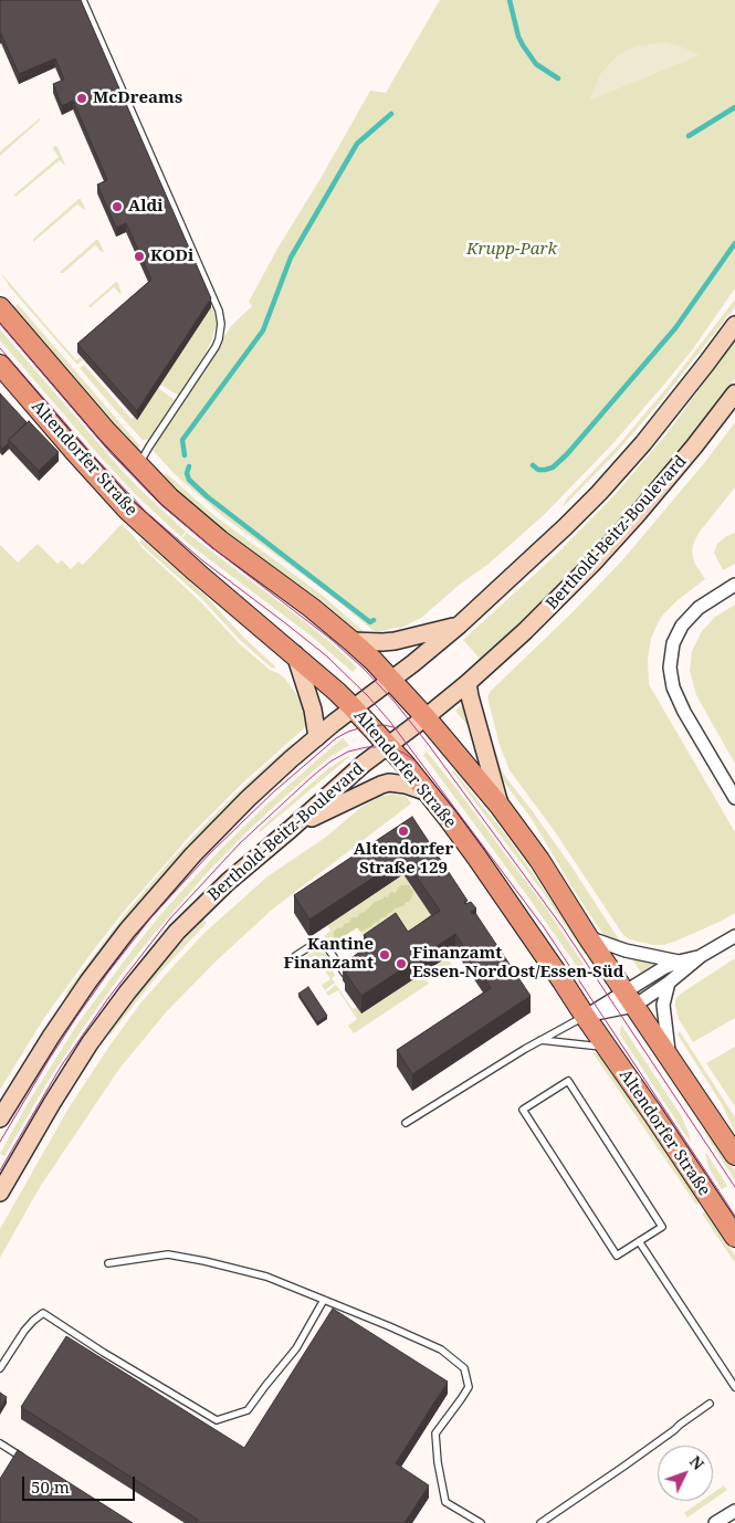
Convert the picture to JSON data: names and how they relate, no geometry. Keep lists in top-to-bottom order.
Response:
{
  "streets": {
    "main road": ["Altendorfer Straße", "Berthold-Beitz-Boulevard"]
  },
  "crossings": [
    ["Altendorfer Straße", "Berthold-Beitz-Boulevard"]
  ],
  "parks": ["Krupp-Park"],
  "places": [
    "McDreams",
    "Aldi",
    "KODi",
    "Altendorfer Straße 129",
    "Kantine Finanzamt",
    "Finanzamt Essen-NordOst/Essen-Süd"
  ],
  "scale_bar": "50 m",
  "north": "top right"
}
